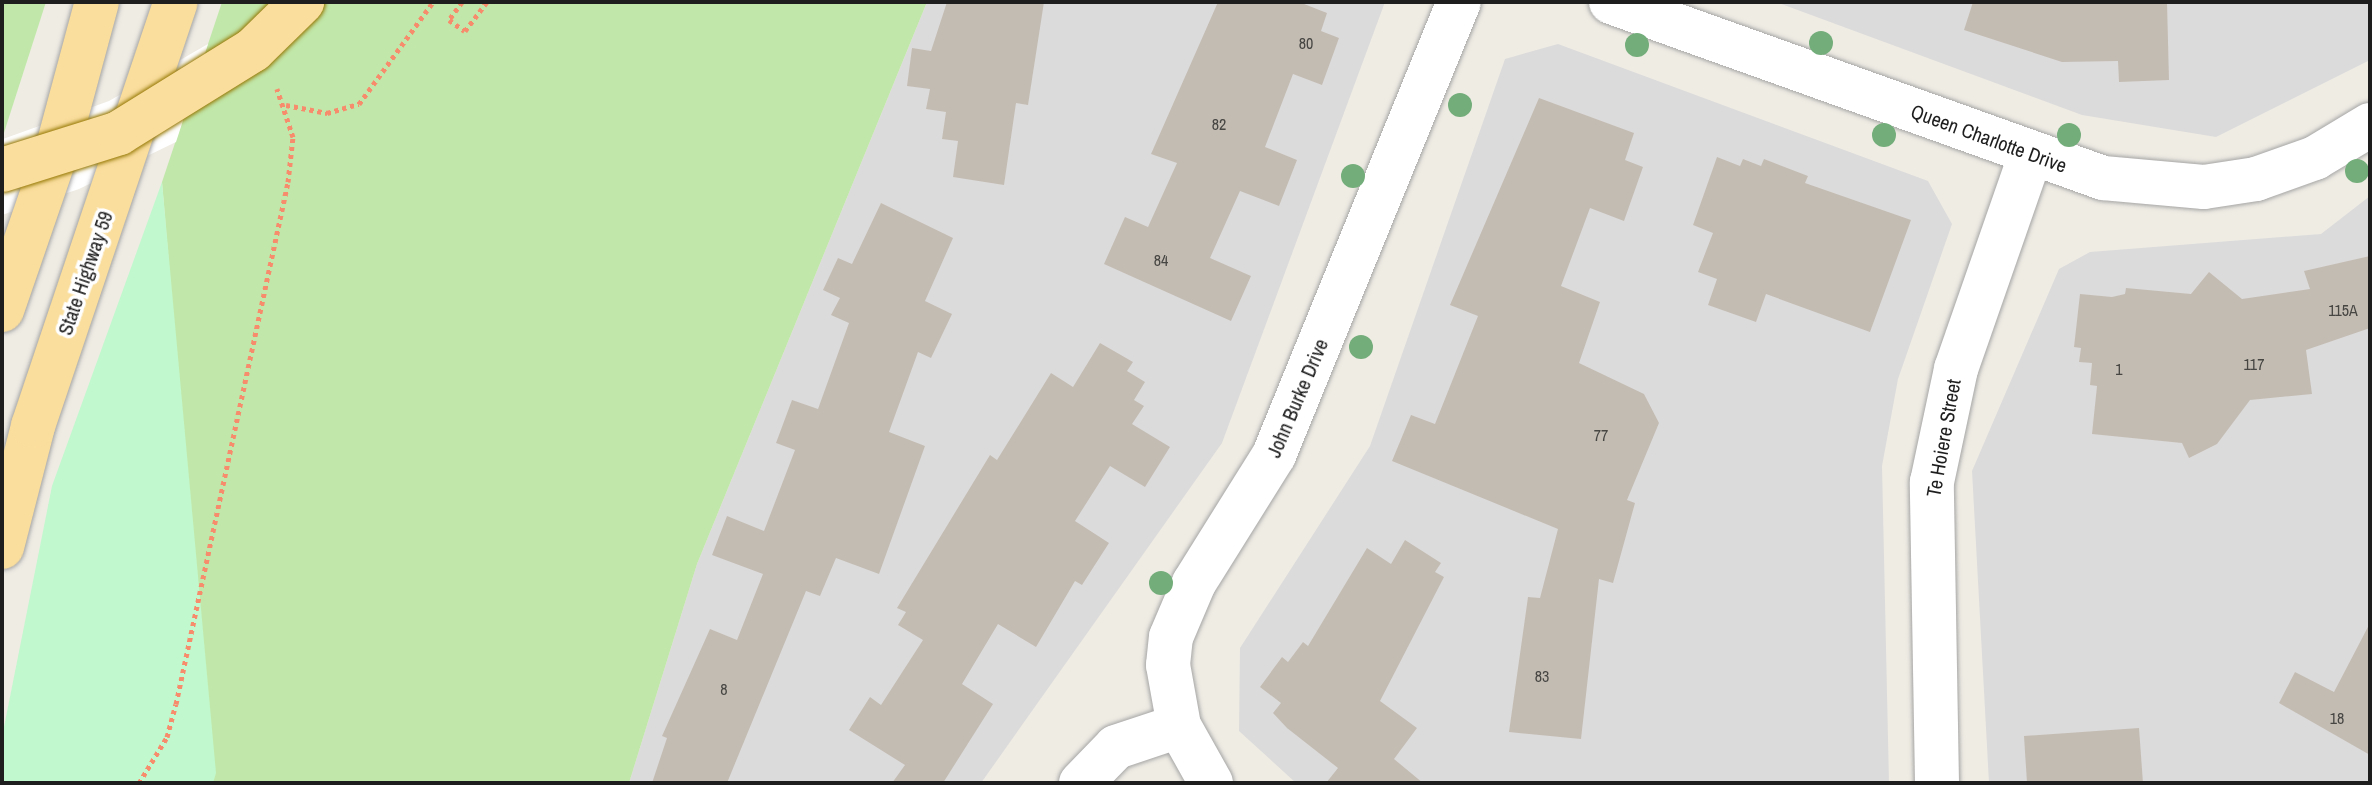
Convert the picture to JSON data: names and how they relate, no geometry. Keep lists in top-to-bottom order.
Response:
{
  "streets": {
    "main road": ["State Highway 59"],
    "street": ["Queen Charlotte Drive", "John Burke Drive", "Te Hoiere Street"]
  },
  "crossings": [
    ["Queen Charlotte Drive", "Te Hoiere Street"]
  ],
  "house_numbers": [
    "80",
    "82",
    "84",
    "115A",
    "117",
    "1",
    "77",
    "83",
    "8",
    "18"
  ]
}
